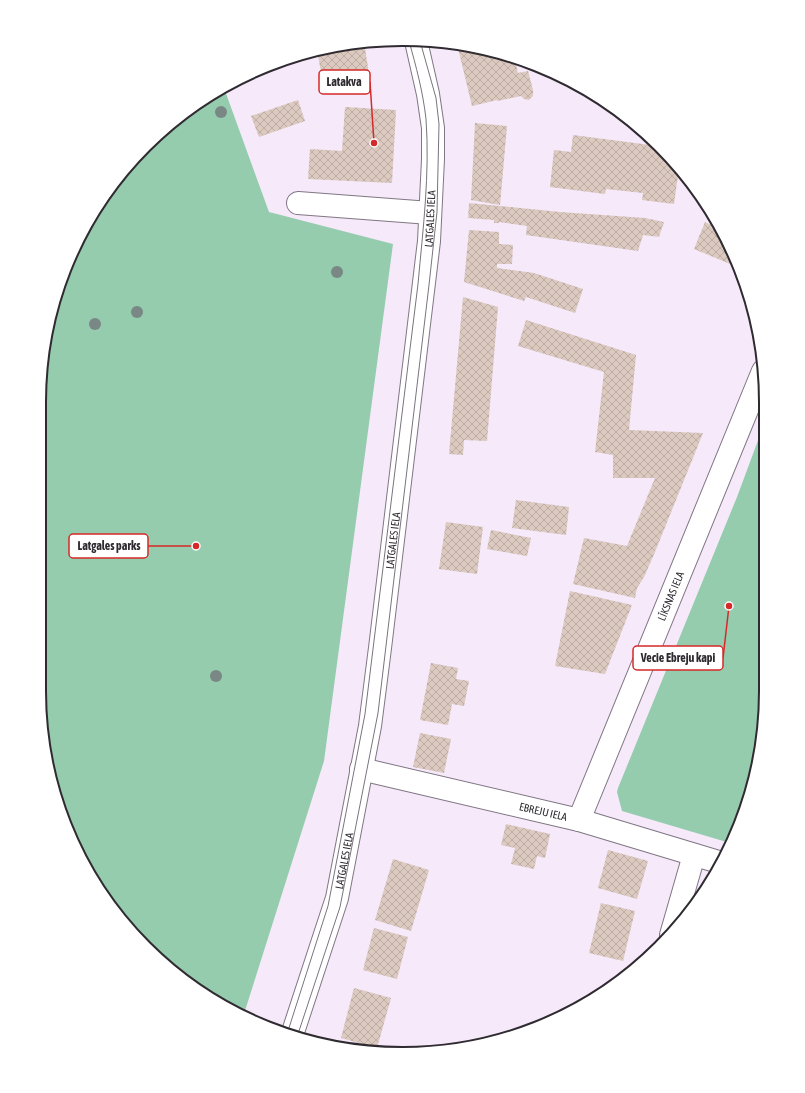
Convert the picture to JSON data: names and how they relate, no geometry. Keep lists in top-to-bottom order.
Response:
{
  "streets": {
    "street": ["LATGALES IELA", "LĪKSNAS IELA", "EBREJU IELA"]
  },
  "crossings": [
    ["LATGALES IELA", "EBREJU IELA"],
    ["LĪKSNAS IELA", "EBREJU IELA"]
  ],
  "places": ["Latakva", "Latgales parks", "Vecie Ebreju kapi"]
}
